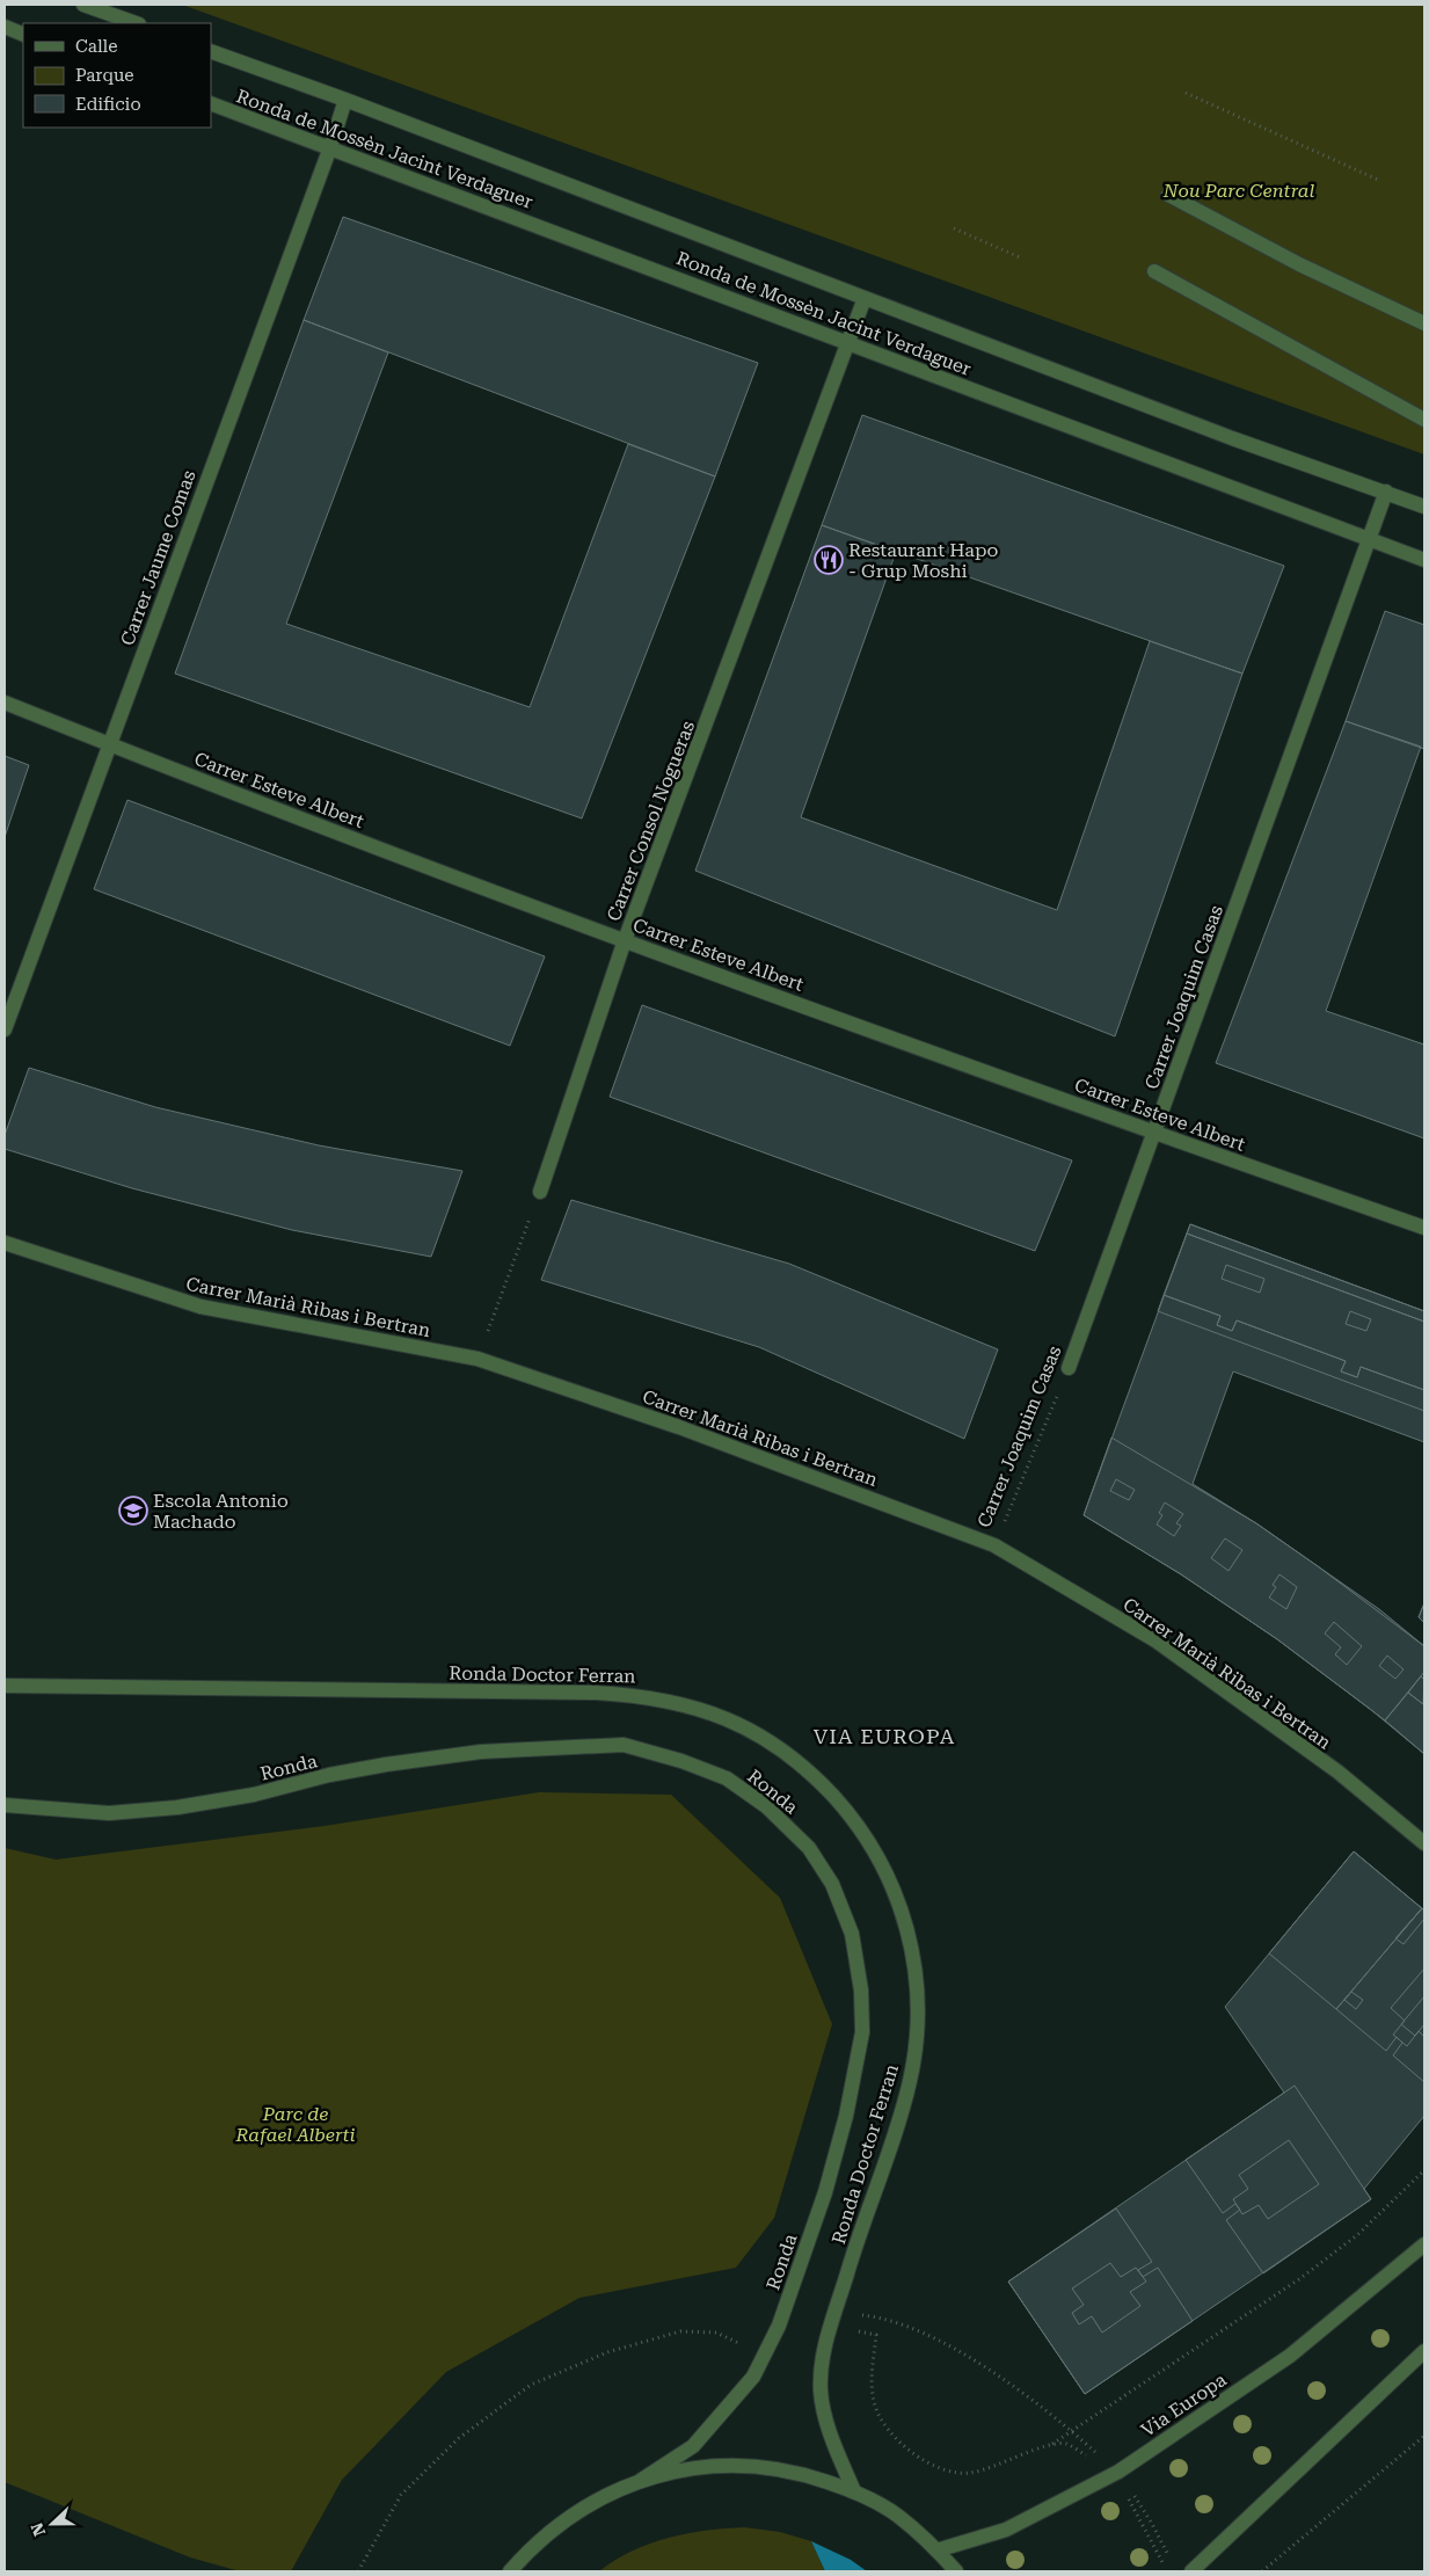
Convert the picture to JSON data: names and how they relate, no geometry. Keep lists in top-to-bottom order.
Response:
{
  "streets": {
    "street": [
      "Ronda de Mossèn Jacint Verdaguer",
      "Carrer Jaume Comas",
      "Carrer Esteve Albert",
      "Carrer Consol Nogueras",
      "Carrer Joaquim Casas",
      "Carrer Marià Ribas i Bertran",
      "Ronda Doctor Ferran",
      "Ronda",
      "Via Europa"
    ]
  },
  "crossings": [
    ["Ronda de Mossèn Jacint Verdaguer", "Carrer Jaume Comas"],
    ["Ronda de Mossèn Jacint Verdaguer", "Carrer Consol Nogueras"],
    ["Ronda de Mossèn Jacint Verdaguer", "Carrer Joaquim Casas"],
    ["Carrer Jaume Comas", "Carrer Esteve Albert"],
    ["Carrer Esteve Albert", "Carrer Consol Nogueras"],
    ["Carrer Esteve Albert", "Carrer Joaquim Casas"],
    ["Carrer Joaquim Casas", "Carrer Marià Ribas i Bertran"]
  ],
  "districts": ["VIA EUROPA"],
  "parks": ["Nou Parc Central", "Parc de Rafael Alberti"],
  "places": {
    "restaurant": ["Restaurant Hapo - Grup Moshi"],
    "school or university": ["Escola Antonio Machado"]
  },
  "legend": ["Calle", "Parque", "Edificio"],
  "north": "left"
}
